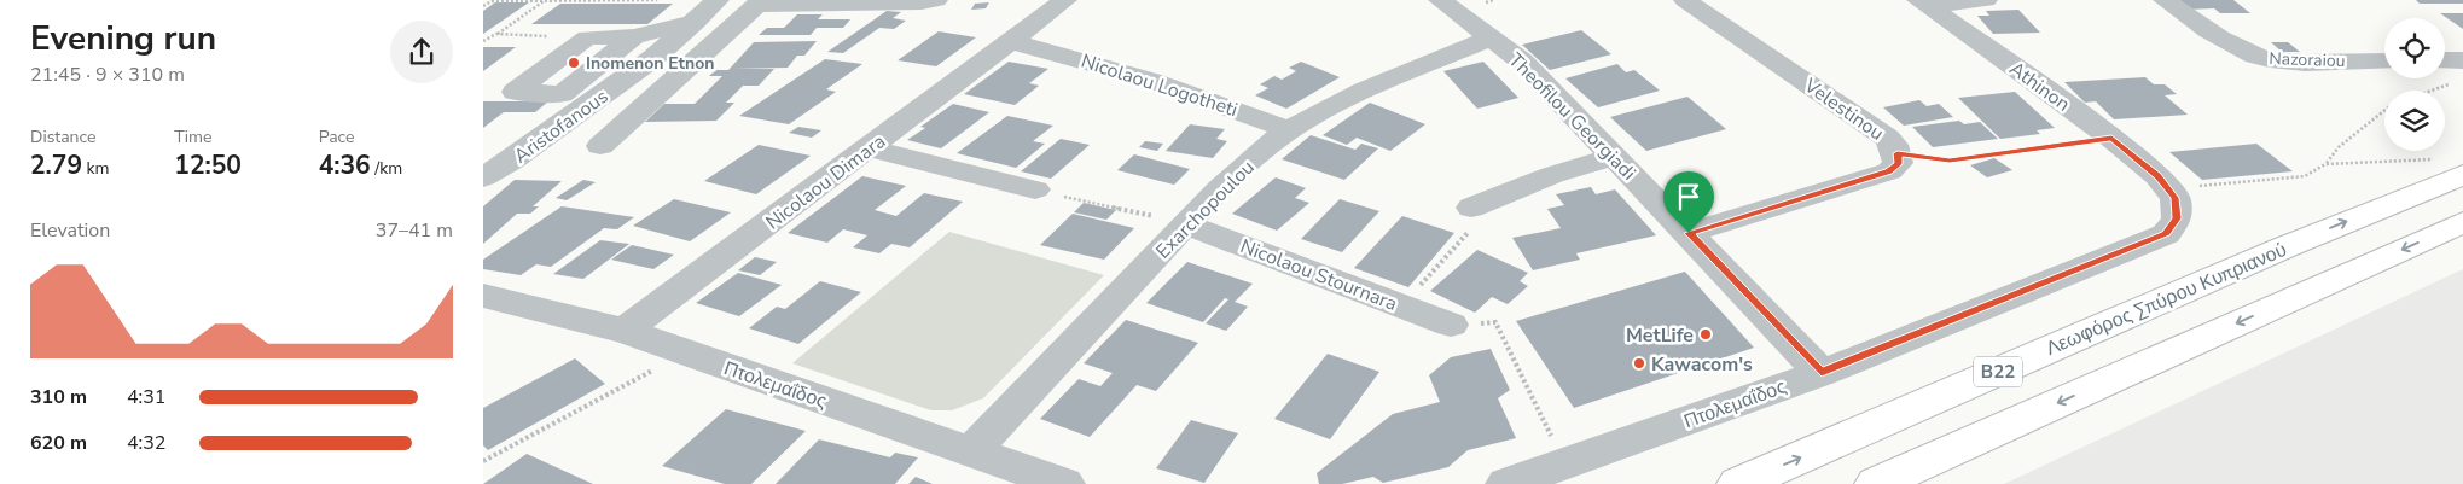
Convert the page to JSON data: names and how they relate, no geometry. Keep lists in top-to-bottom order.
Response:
{
  "streets": {
    "main road": ["Λεωφόρος Σπύρου Κυπριανού", "B22"],
    "street": [
      "Nazoraiou",
      "Nicolaou Logotheti",
      "Athinon",
      "Velestinou",
      "Theofilou Georgiadi",
      "Aristofanous",
      "Nicolaou Dimara",
      "Exarchopoulou",
      "Nicolaou Stournara",
      "Πτολεμαΐδος"
    ]
  },
  "crossings": [
    ["Nicolaou Logotheti", "Nicolaou Dimara"],
    ["Nicolaou Logotheti", "Exarchopoulou"],
    ["Athinon", "Πτολεμαΐδος"],
    ["Velestinou", "Theofilou Georgiadi"],
    ["Theofilou Georgiadi", "Exarchopoulou"],
    ["Theofilou Georgiadi", "Πτολεμαΐδος"],
    ["Nicolaou Dimara", "Πτολεμαΐδος"],
    ["Exarchopoulou", "Nicolaou Stournara"],
    ["Exarchopoulou", "Πτολεμαΐδος"]
  ],
  "places": ["Inomenon Etnon", "MetLife", "Kawacom's"],
  "page": {
    "heading": ["Evening run", "21:45 · 9 × 310 m"],
    "stats": [
      ["Distance", "2.79 km"],
      ["Time", "12:50"],
      ["Pace", "4:36 /km"]
    ],
    "chart": ["Elevation", "37–41 m"],
    "list": [
      {
        "name": "310 m",
        "note": "4:31"
      },
      {
        "name": "620 m",
        "note": "4:32"
      }
    ]
  }
}
